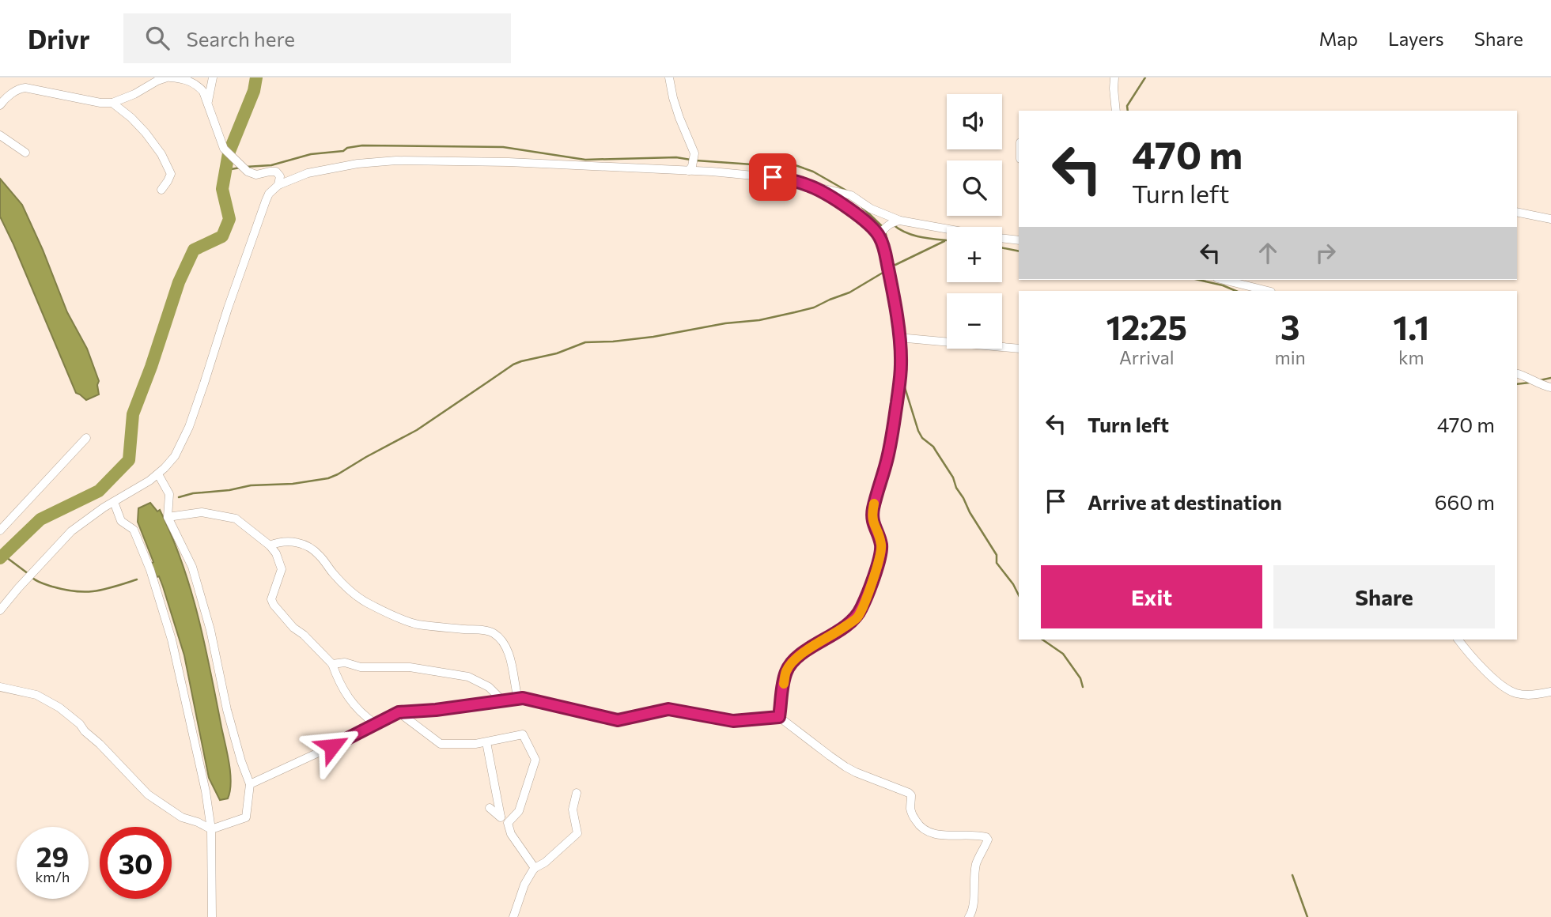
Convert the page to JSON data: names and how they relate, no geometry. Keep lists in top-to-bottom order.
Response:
{
  "page": {
    "header": "Drivr",
    "search": "Search here",
    "nav": ["Map", "Layers", "Share"],
    "map_buttons": ["+", "−"],
    "turn": ["470 m", "Turn left"],
    "eta": [
      "12:25",
      "Arrival",
      "3",
      "min",
      "1.1",
      "km"
    ],
    "list": [
      {
        "name": "Turn left",
        "value": "470 m"
      },
      {
        "name": "Arrive at destination",
        "value": "660 m"
      }
    ],
    "buttons": ["Exit", "Share"],
    "speed": "29 km/h",
    "limit": "30"
  }
}
